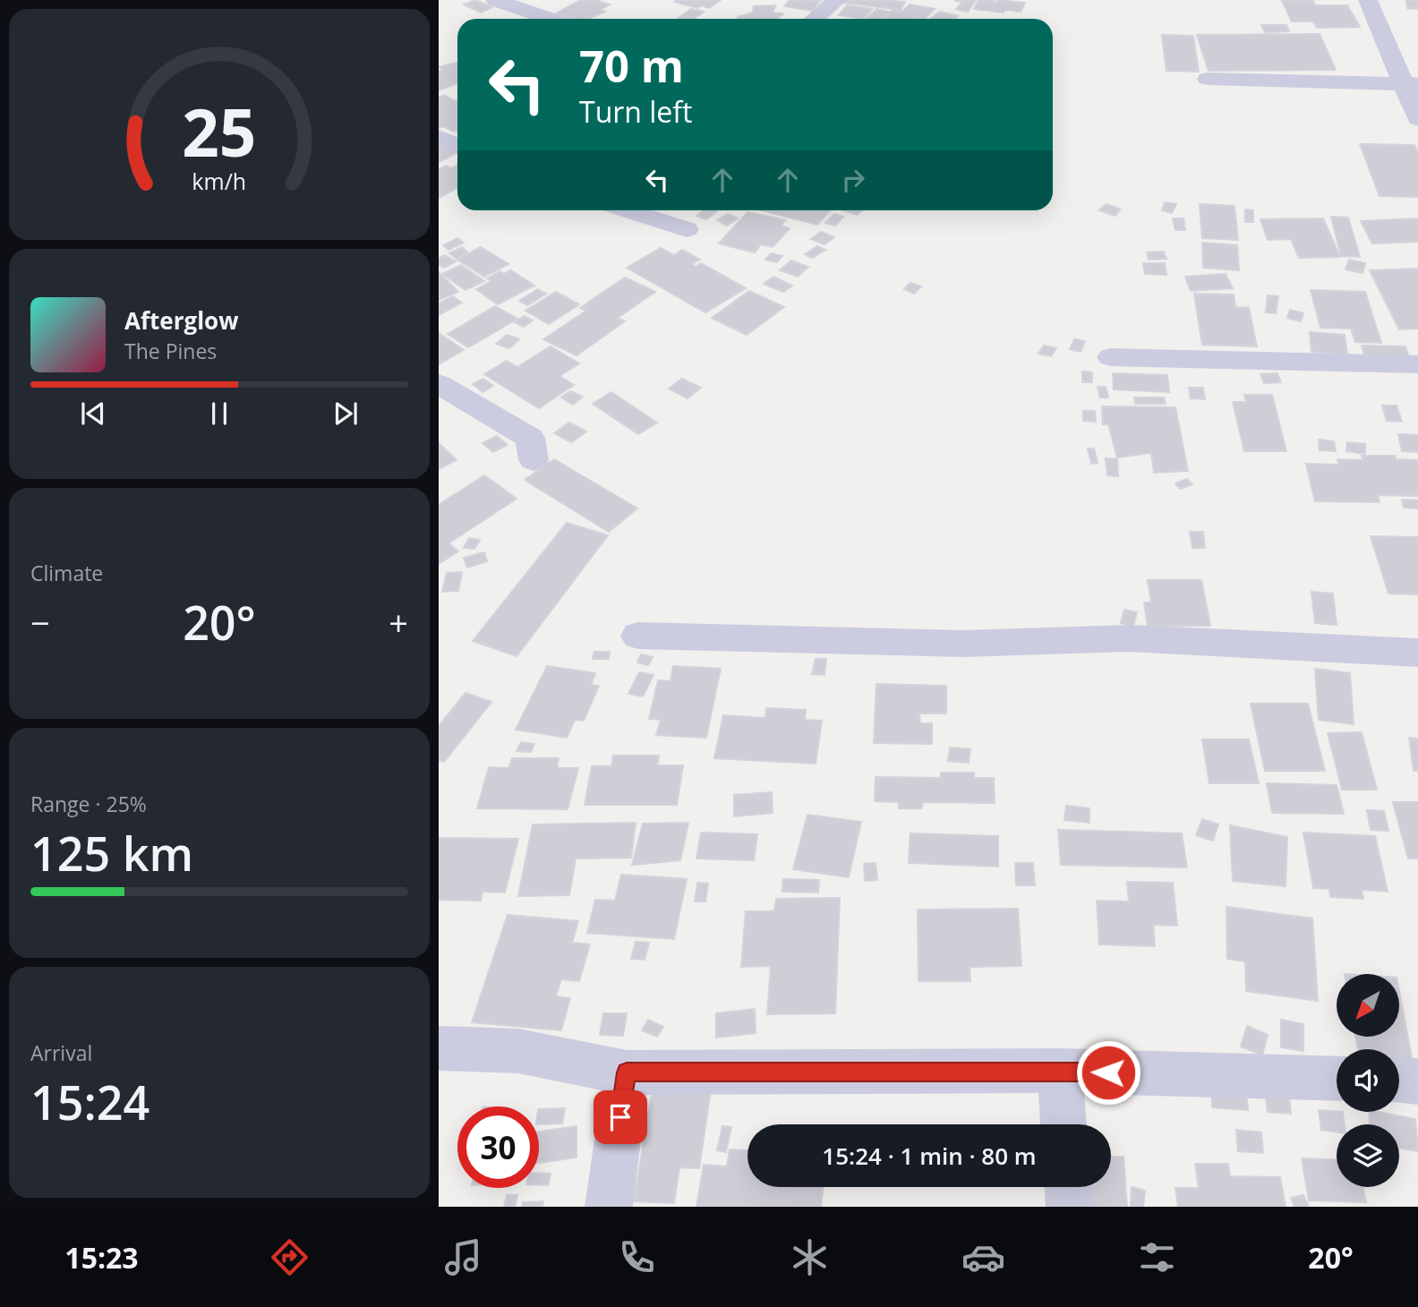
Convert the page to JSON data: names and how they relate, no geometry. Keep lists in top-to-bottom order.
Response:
{
  "north": "bottom left",
  "page": {
    "turn": ["70 m", "Turn left"],
    "song": ["Afterglow", "The Pines"],
    "tile": [
      "Climate",
      ["Range · 25%", "125 km"],
      ["Arrival", "15:24"]
    ],
    "heat": ["−", "20°", "+"],
    "limit": "30",
    "trip": "15:24 · 1 min · 80 m",
    "tabs": ["15:23", "20°"],
    "gauge": ["25", "km/h"]
  }
}
